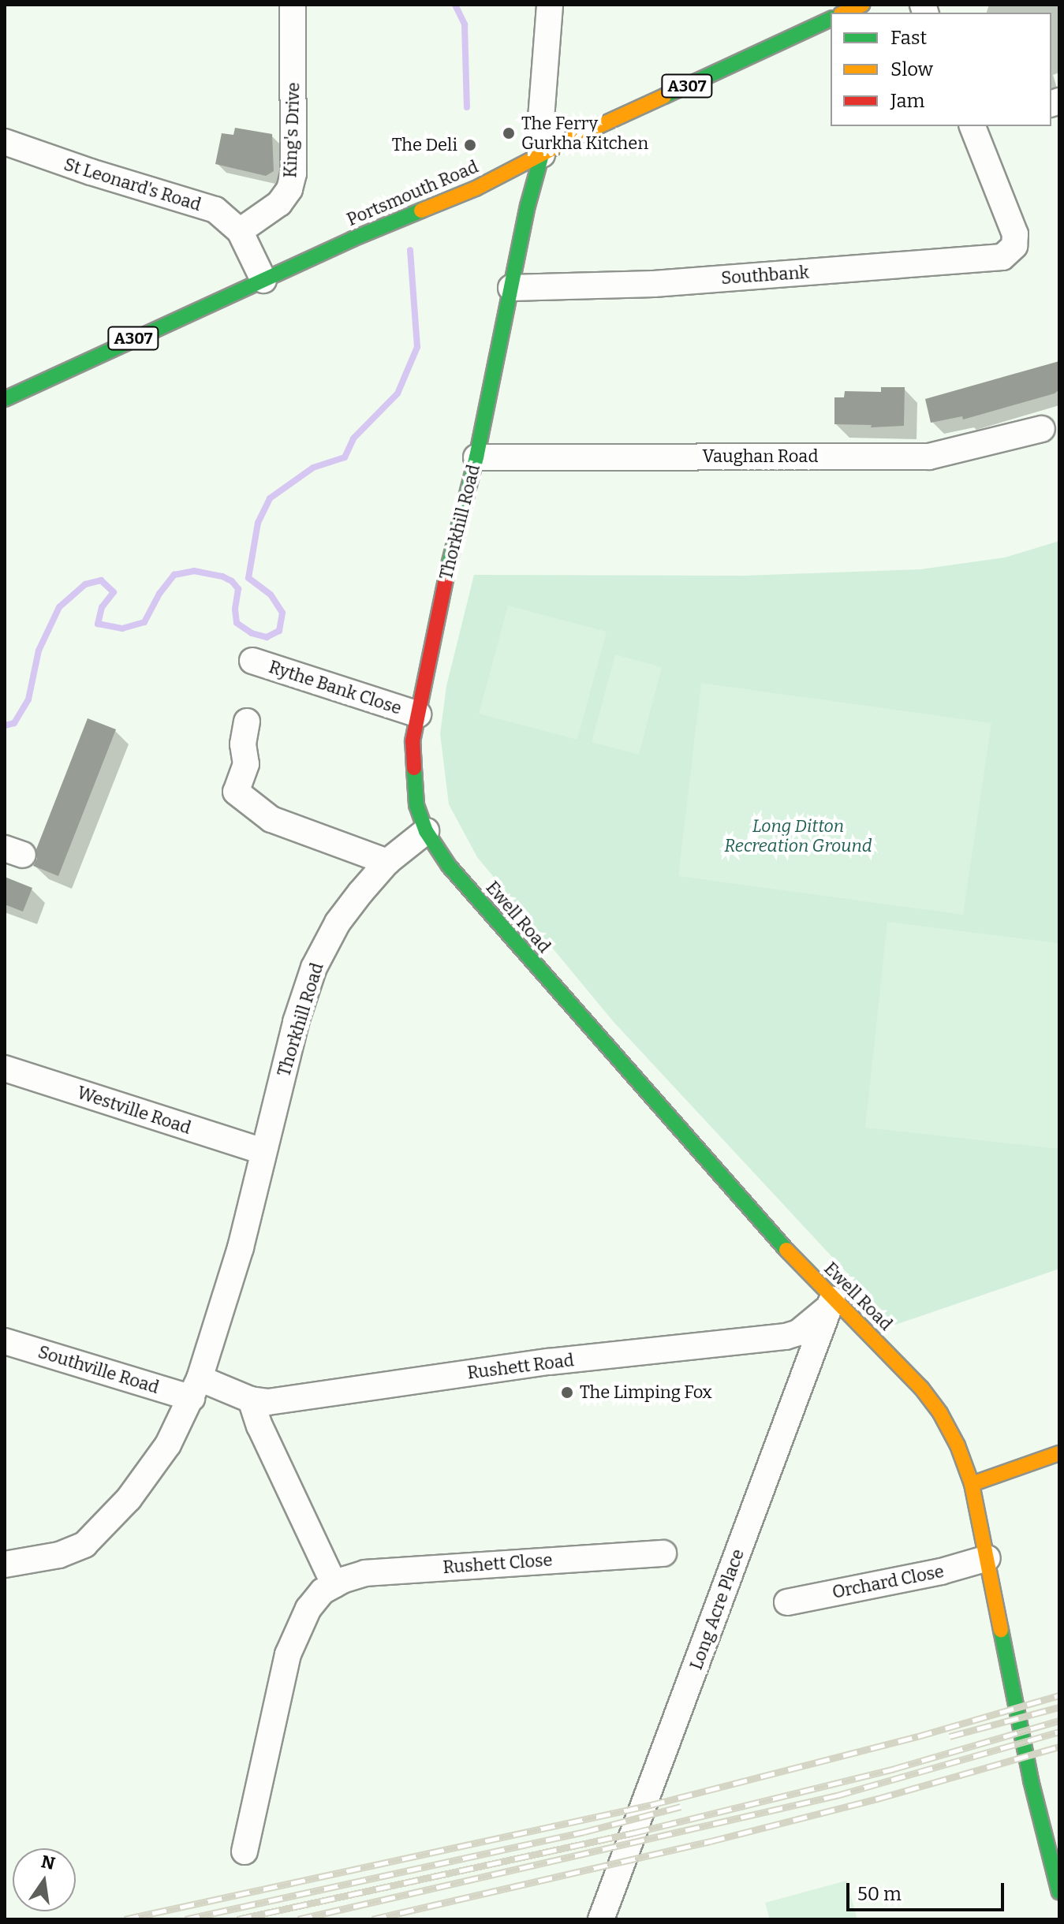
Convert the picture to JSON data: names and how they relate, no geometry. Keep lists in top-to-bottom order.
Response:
{
  "streets": {
    "street": [
      "A307",
      "King's Drive",
      "St Leonard's Road",
      "Portsmouth Road",
      "Southbank",
      "Vaughan Road",
      "Thorkhill Road",
      "Rythe Bank Close",
      "Ewell Road",
      "Westville Road",
      "Rushett Road",
      "Southville Road",
      "Rushett Close",
      "Orchard Close",
      "Long Acre Place"
    ]
  },
  "crossings": [
    ["King's Drive", "St Leonard's Road"],
    ["St Leonard's Road", "Portsmouth Road"],
    ["Portsmouth Road", "Thorkhill Road"],
    ["Southbank", "Thorkhill Road"],
    ["Vaughan Road", "Thorkhill Road"],
    ["Thorkhill Road", "Rythe Bank Close"],
    ["Thorkhill Road", "Ewell Road"],
    ["Thorkhill Road", "Westville Road"],
    ["Thorkhill Road", "Rushett Road"],
    ["Thorkhill Road", "Southville Road"],
    ["Ewell Road", "Rushett Road"],
    ["Ewell Road", "Orchard Close"],
    ["Ewell Road", "Long Acre Place"],
    ["Rushett Road", "Southville Road"],
    ["Rushett Road", "Long Acre Place"]
  ],
  "parks": ["Long Ditton Recreation Ground"],
  "places": ["The Ferry Gurkha Kitchen", "The Deli", "The Limping Fox"],
  "legend": ["Fast", "Slow", "Jam"],
  "scale_bar": "50 m",
  "north": "top"
}
